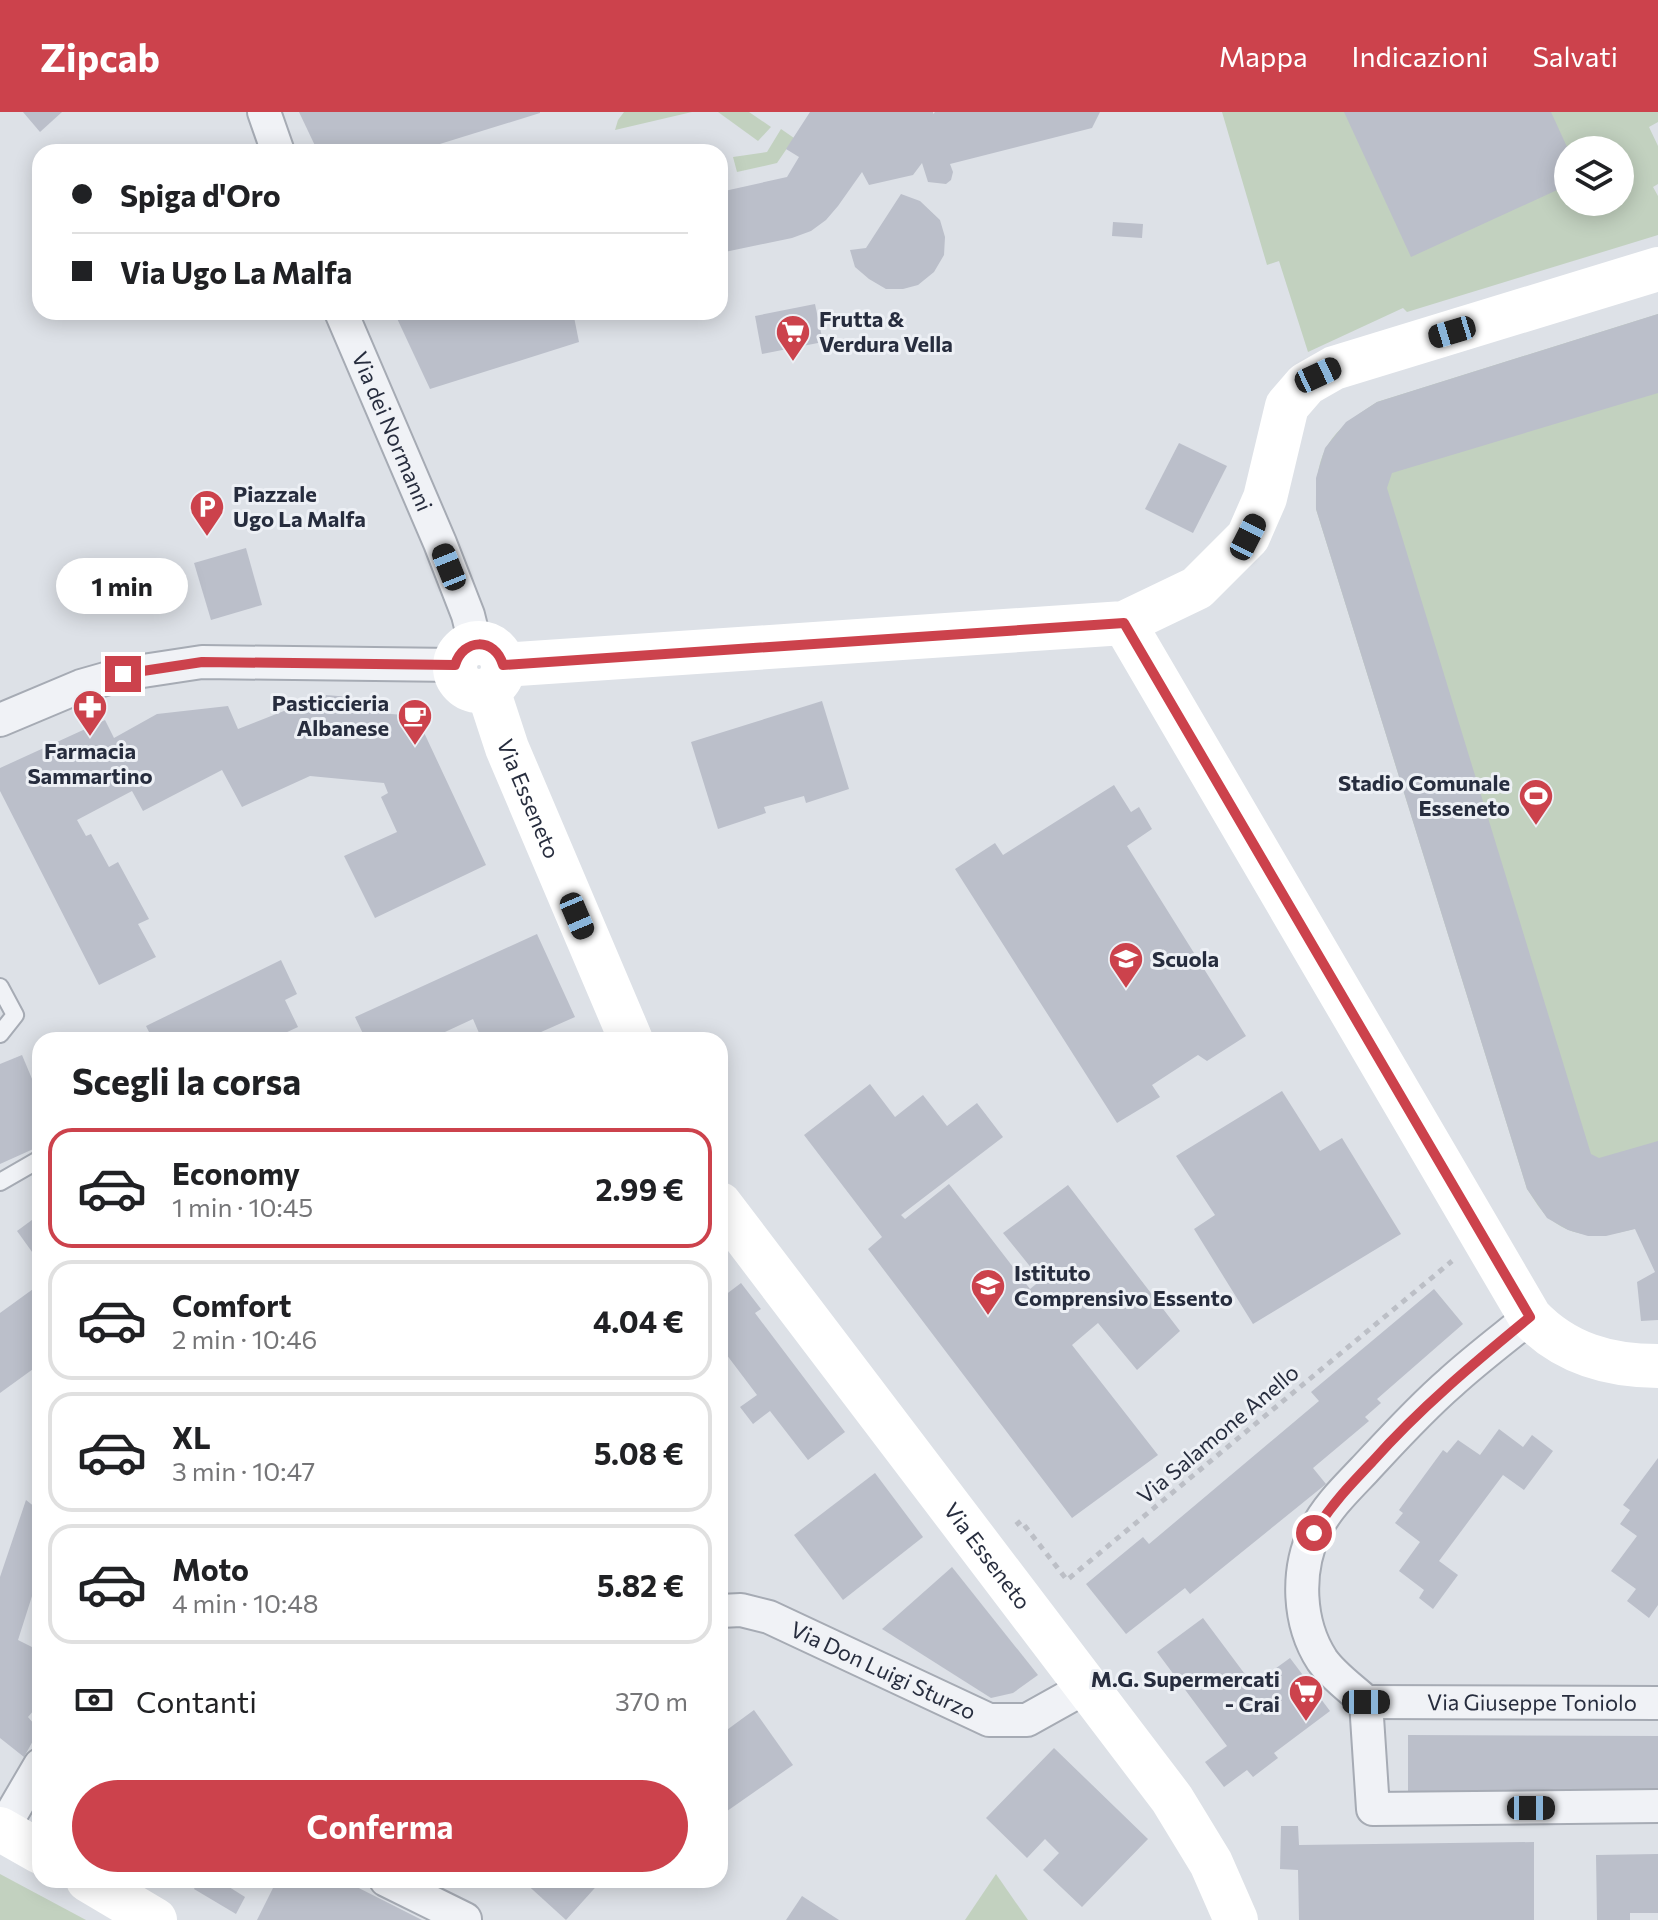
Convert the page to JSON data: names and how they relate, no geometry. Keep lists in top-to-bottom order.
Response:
{
  "streets": {
    "street": [
      "Via dei Normanni",
      "Via Esseneto",
      "Via Don Luigi Sturzo",
      "Via Giuseppe Toniolo"
    ],
    "path": ["Via Salamone Anello"]
  },
  "crossings": [
    ["Via dei Normanni", "Via Esseneto"],
    ["Via Esseneto", "Via Salamone Anello"],
    ["Via Esseneto", "Via Don Luigi Sturzo"]
  ],
  "places": {
    "supermarket": ["Frutta & Verdura Vella", "M.G. Supermercati - Crai"],
    "parking": ["Piazzale Ugo La Malfa"],
    "pharmacy": ["Farmacia Sammartino"],
    "cafe": ["Pasticcieria Albanese"],
    "sports": ["Stadio Comunale Esseneto"],
    "school or university": ["Scuola", "Istituto Comprensivo Essento"]
  },
  "page": {
    "header": "Zipcab",
    "nav": ["Mappa", "Indicazioni", "Salvati"],
    "banner": ["Spiga d'Oro", "Via Ugo La Malfa"],
    "bubble": "1 min",
    "heading": "Scegli la corsa",
    "list": [
      {
        "name": "Economy",
        "note": "1 min · 10:45",
        "value": "2.99 €"
      },
      {
        "name": "Comfort",
        "note": "2 min · 10:46",
        "value": "4.04 €"
      },
      {
        "name": "XL",
        "note": "3 min · 10:47",
        "value": "5.08 €"
      },
      {
        "name": "Moto",
        "note": "4 min · 10:48",
        "value": "5.82 €"
      }
    ],
    "pay": ["Contanti", "370 m"],
    "buttons": "Conferma"
  }
}
